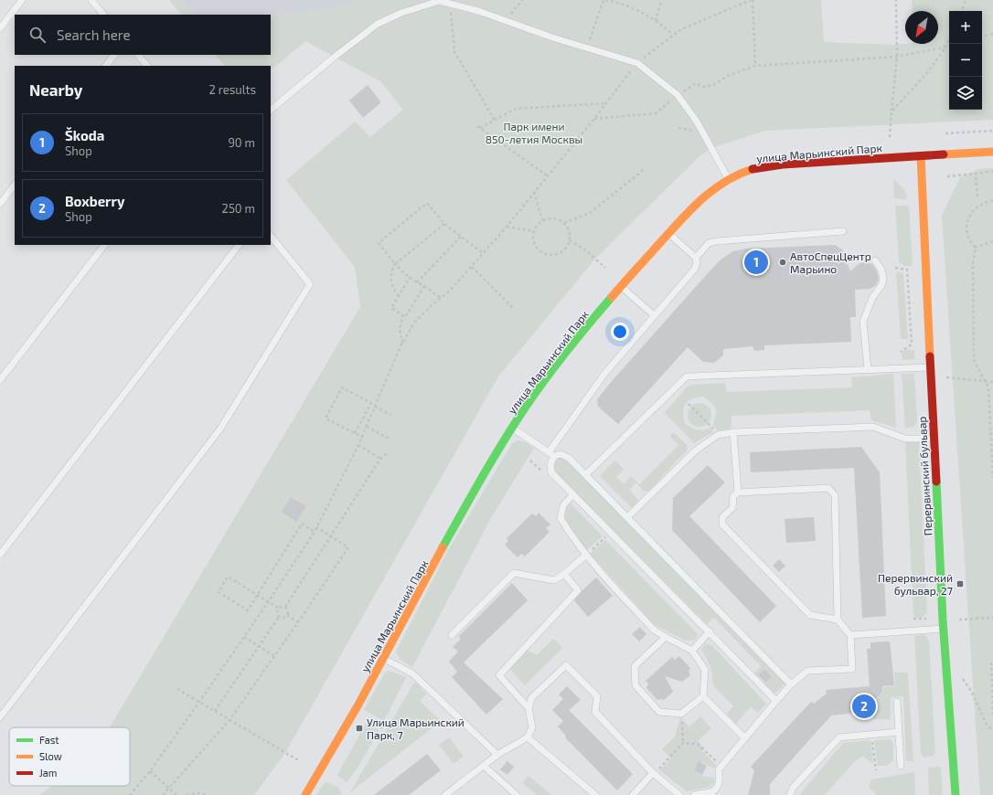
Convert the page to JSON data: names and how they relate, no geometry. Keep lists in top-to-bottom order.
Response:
{
  "streets": {
    "main road": ["улица Марьинский Парк", "Перервинский бульвар"]
  },
  "crossings": [
    ["улица Марьинский Парк", "Перервинский бульвар"]
  ],
  "parks": ["Парк имени 850-летия Москвы"],
  "places": {
    "other": ["АвтоСпецЦентр Марьино"],
    "transit": ["Перервинский бульвар, 27", "Улица Марьинский Парк, 7"]
  },
  "legend": ["Fast", "Slow", "Jam"],
  "north": "bottom left",
  "page": {
    "map_buttons": ["+", "−"],
    "search": "Search here",
    "heading": ["Nearby", "2 results"],
    "list": [
      {
        "mark": "1",
        "name": "Škoda",
        "note": "Shop",
        "value": "90 m"
      },
      {
        "mark": "2",
        "name": "Boxberry",
        "note": "Shop",
        "value": "250 m"
      }
    ],
    "pins": ["1", "2"]
  }
}
